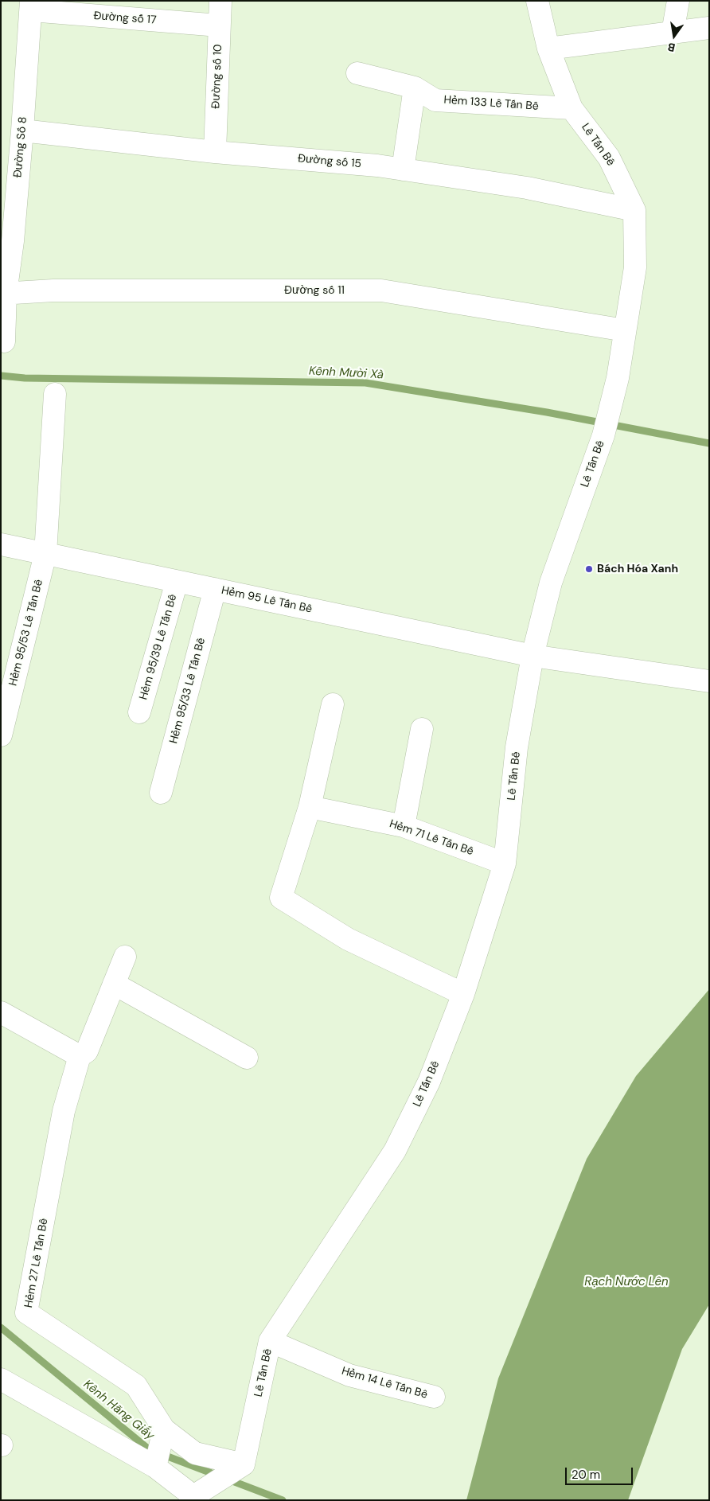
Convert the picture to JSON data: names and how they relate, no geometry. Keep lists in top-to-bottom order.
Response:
{
  "streets": {
    "street": [
      "Đường số 17",
      "Đường số 10",
      "Hẻm 133 Lê Tấn Bê",
      "Lê Tấn Bê",
      "Đường Số 8",
      "Đường số 15",
      "Đường số 11",
      "Hẻm 95 Lê Tấn Bê",
      "Hẻm 95/53 Lê Tấn Bê",
      "Hẻm 95/39 Lê Tấn Bê",
      "Hẻm 95/33 Lê Tấn Bê",
      "Hẻm 71 Lê Tấn Bê",
      "Hẻm 27 Lê Tấn Bê",
      "Hẻm 14 Lê Tấn Bê"
    ]
  },
  "crossings": [
    ["Đường số 17", "Đường số 10"],
    ["Đường số 17", "Đường Số 8"],
    ["Đường số 10", "Đường số 15"],
    ["Hẻm 133 Lê Tấn Bê", "Lê Tấn Bê"],
    ["Lê Tấn Bê", "Đường số 15"],
    ["Lê Tấn Bê", "Đường số 11"],
    ["Lê Tấn Bê", "Hẻm 95 Lê Tấn Bê"],
    ["Lê Tấn Bê", "Hẻm 71 Lê Tấn Bê"],
    ["Lê Tấn Bê", "Hẻm 27 Lê Tấn Bê"],
    ["Lê Tấn Bê", "Hẻm 14 Lê Tấn Bê"],
    ["Đường Số 8", "Đường số 15"],
    ["Đường Số 8", "Đường số 11"],
    ["Hẻm 95 Lê Tấn Bê", "Hẻm 95/53 Lê Tấn Bê"],
    ["Hẻm 95 Lê Tấn Bê", "Hẻm 95/39 Lê Tấn Bê"],
    ["Hẻm 95 Lê Tấn Bê", "Hẻm 95/33 Lê Tấn Bê"]
  ],
  "water": ["Kênh Mười Xà", "Rạch Nước Lên", "Kênh Hãng Giấy"],
  "places": ["Bách Hóa Xanh"],
  "scale_bar": "20 m",
  "north": "bottom"
}
